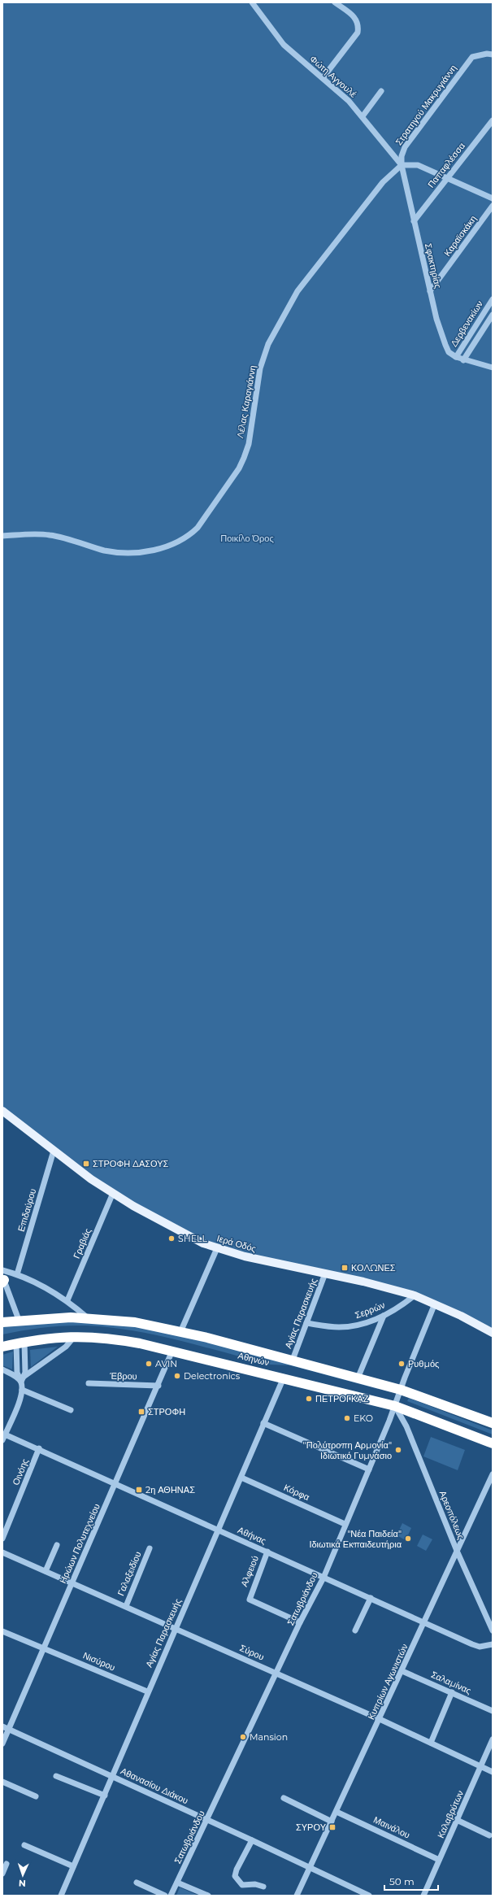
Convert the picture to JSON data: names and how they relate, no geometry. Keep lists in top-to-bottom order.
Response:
{
  "streets": {
    "highway": ["Αθηνών"],
    "main road": ["Ιερά Οδός"],
    "street": [
      "Φώτη Αγγουλέ",
      "Στρατηγού Μακρυγιάννη",
      "Παπαφλέσσα",
      "Καραϊσκάκη",
      "Σφακτηρίας",
      "Δερβενακίων",
      "Λέλας Καραγιάννη",
      "Επιδαύρου",
      "Γραβιάς",
      "Σερρών",
      "Αγίας Παρασκευής",
      "Έβρου",
      "Οινόης",
      "Κόρφα",
      "Αρεοπόλεως",
      "Αθήνας",
      "Ηρώων Πολυτεχνείου",
      "Αλφειού",
      "Γαλαξειδίου",
      "Σατωβριάνδου",
      "Σύρου",
      "Νισύρου",
      "Κυπρίων Αγωνιστών",
      "Σαλαμίνας",
      "Αθανασίου Διάκου",
      "Καλαβρύτων",
      "Μαινάλου"
    ]
  },
  "crossings": [
    ["Φώτη Αγγουλέ", "Στρατηγού Μακρυγιάννη"],
    ["Φώτη Αγγουλέ", "Σφακτηρίας"],
    ["Φώτη Αγγουλέ", "Λέλας Καραγιάννη"],
    ["Στρατηγού Μακρυγιάννη", "Σφακτηρίας"],
    ["Στρατηγού Μακρυγιάννη", "Λέλας Καραγιάννη"],
    ["Παπαφλέσσα", "Σφακτηρίας"],
    ["Καραϊσκάκη", "Σφακτηρίας"],
    ["Σφακτηρίας", "Δερβενακίων"],
    ["Σφακτηρίας", "Λέλας Καραγιάννη"],
    ["Επιδαύρου", "Ιερά Οδός"],
    ["Γραβιάς", "Ιερά Οδός"],
    ["Ιερά Οδός", "Σερρών"],
    ["Ιερά Οδός", "Αγίας Παρασκευής"],
    ["Ιερά Οδός", "Σατωβριάνδου"],
    ["Σερρών", "Αγίας Παρασκευής"],
    ["Αγίας Παρασκευής", "Αθηνών"],
    ["Αγίας Παρασκευής", "Κόρφα"],
    ["Αγίας Παρασκευής", "Αθήνας"],
    ["Αγίας Παρασκευής", "Σύρου"],
    ["Αγίας Παρασκευής", "Νισύρου"],
    ["Αγίας Παρασκευής", "Αθανασίου Διάκου"],
    ["Αθηνών", "Αρεοπόλεως"],
    ["Αθηνών", "Ηρώων Πολυτεχνείου"],
    ["Αθηνών", "Σατωβριάνδου"],
    ["Έβρου", "Ηρώων Πολυτεχνείου"],
    ["Οινόης", "Αθήνας"],
    ["Κόρφα", "Σατωβριάνδου"],
    ["Αρεοπόλεως", "Σατωβριάνδου"],
    ["Αρεοπόλεως", "Κυπρίων Αγωνιστών"],
    ["Αθήνας", "Ηρώων Πολυτεχνείου"],
    ["Αθήνας", "Αλφειού"],
    ["Αθήνας", "Σατωβριάνδου"],
    ["Αθήνας", "Κυπρίων Αγωνιστών"],
    ["Ηρώων Πολυτεχνείου", "Σύρου"],
    ["Ηρώων Πολυτεχνείου", "Νισύρου"],
    ["Ηρώων Πολυτεχνείου", "Αθανασίου Διάκου"],
    ["Αλφειού", "Σατωβριάνδου"],
    ["Γαλαξειδίου", "Σύρου"],
    ["Σατωβριάνδου", "Σύρου"],
    ["Σατωβριάνδου", "Αθανασίου Διάκου"],
    ["Σύρου", "Κυπρίων Αγωνιστών"],
    ["Σύρου", "Καλαβρύτων"],
    ["Κυπρίων Αγωνιστών", "Σαλαμίνας"],
    ["Κυπρίων Αγωνιστών", "Αθανασίου Διάκου"],
    ["Κυπρίων Αγωνιστών", "Μαινάλου"],
    ["Καλαβρύτων", "Μαινάλου"]
  ],
  "parks": ["Ποικίλο Όρος"],
  "places": {
    "transit": [
      "ΣΤΡΟΦΗ ΔΑΣΟΥΣ",
      "ΚΟΛΩΝΕΣ",
      "ΣΤΡΟΦΗ",
      "2η ΑΘΗΝΑΣ",
      "ΣΥΡΟΥ"
    ],
    "other": [
      "SHELL",
      "AVIN",
      "Ρυθμός",
      "Delectronics",
      "ΠΕΤΡΟΓΚΑΖ",
      "EKO",
      "\"Πολύτροπη Αρμονία\" Ιδιωτικό Γυμνάσιο",
      "\"Νέα Παιδεία\" Ιδιωτικά Εκπαιδευτήρια",
      "Mansion"
    ]
  },
  "scale_bar": "50 m",
  "north": "bottom"
}
